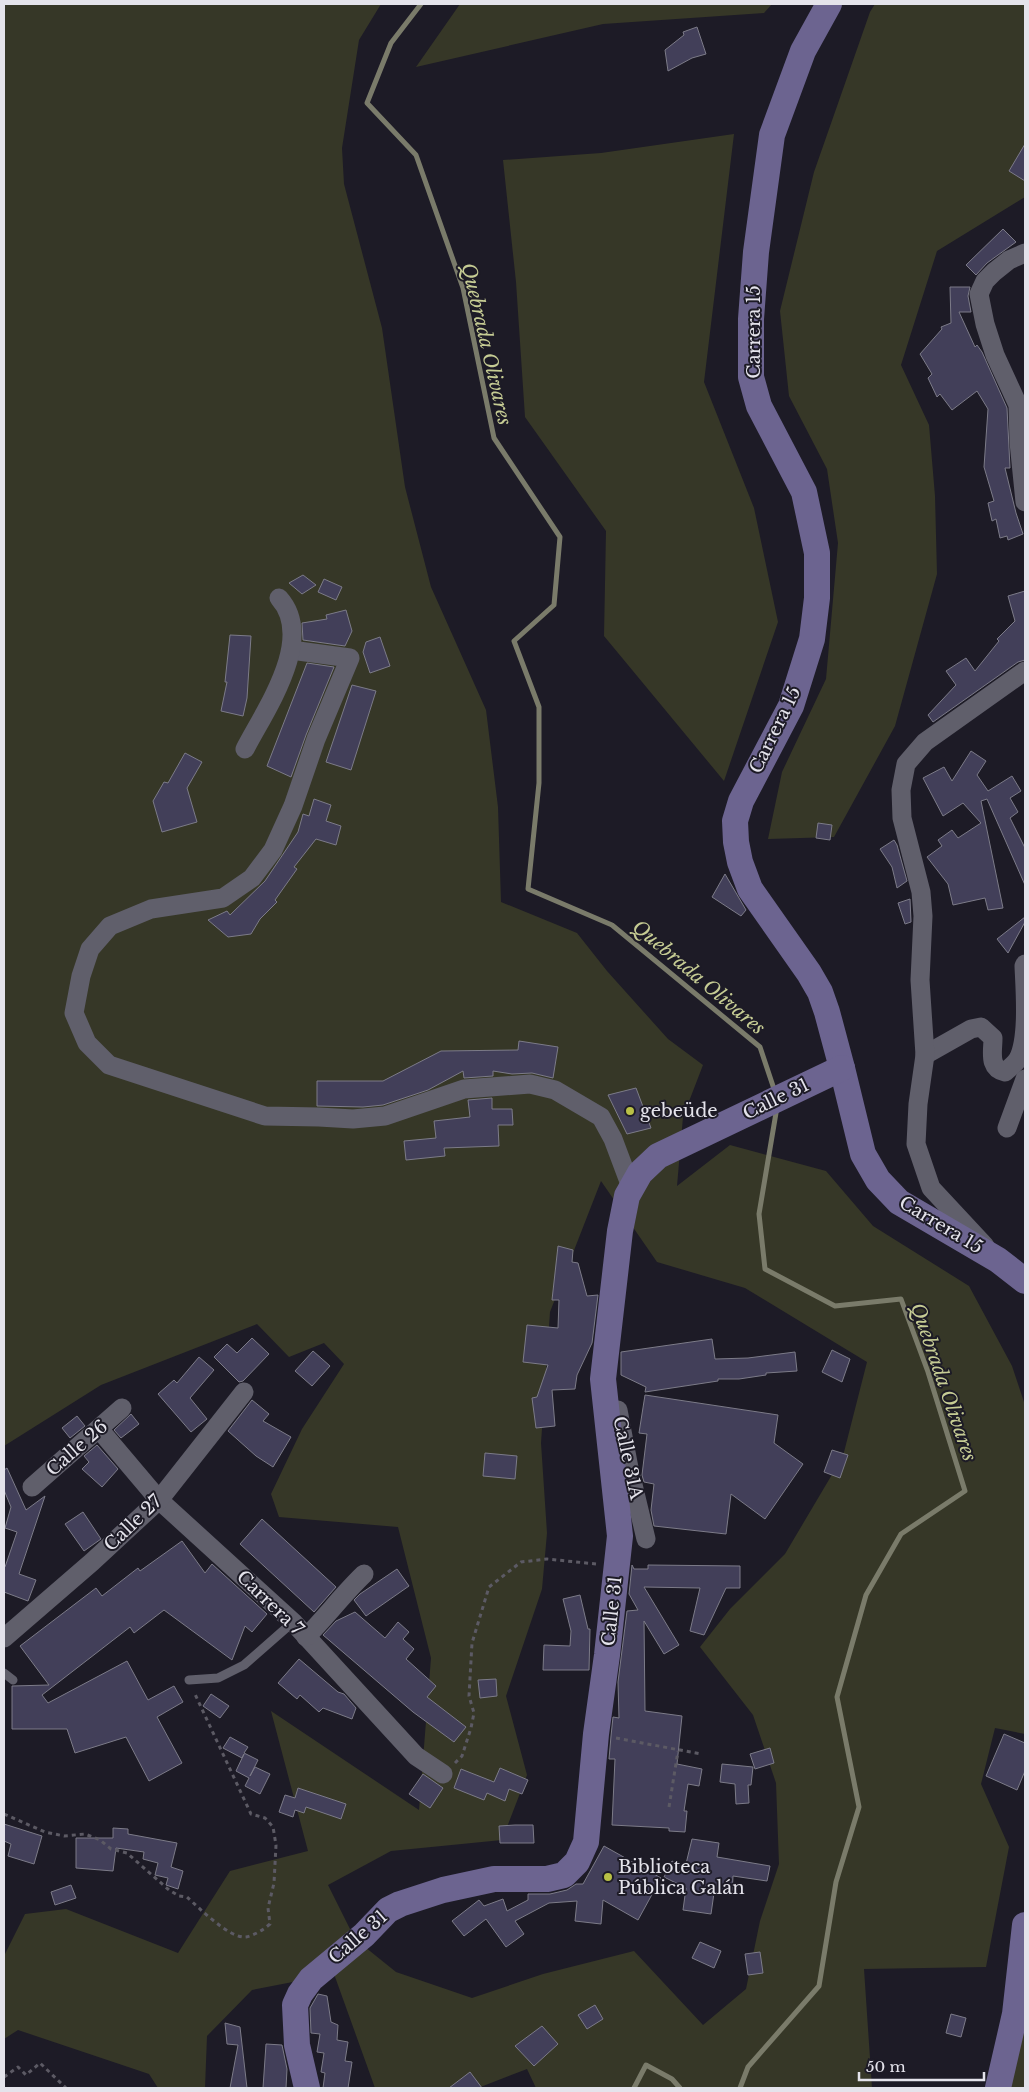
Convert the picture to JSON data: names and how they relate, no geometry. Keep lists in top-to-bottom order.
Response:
{
  "streets": {
    "main road": ["Carrera 15", "Calle 31"],
    "street": [
      "Calle 26",
      "Calle 31A",
      "Calle 27",
      "Carrera 7"
    ]
  },
  "crossings": [
    ["Carrera 15", "Calle 31"],
    ["Calle 31", "Calle 31A"],
    ["Calle 26", "Carrera 7"],
    ["Calle 27", "Carrera 7"]
  ],
  "water": ["Quebrada Olivares"],
  "places": ["gebeüde", "Biblioteca Pública Galán"],
  "scale_bar": "50 m"
}
